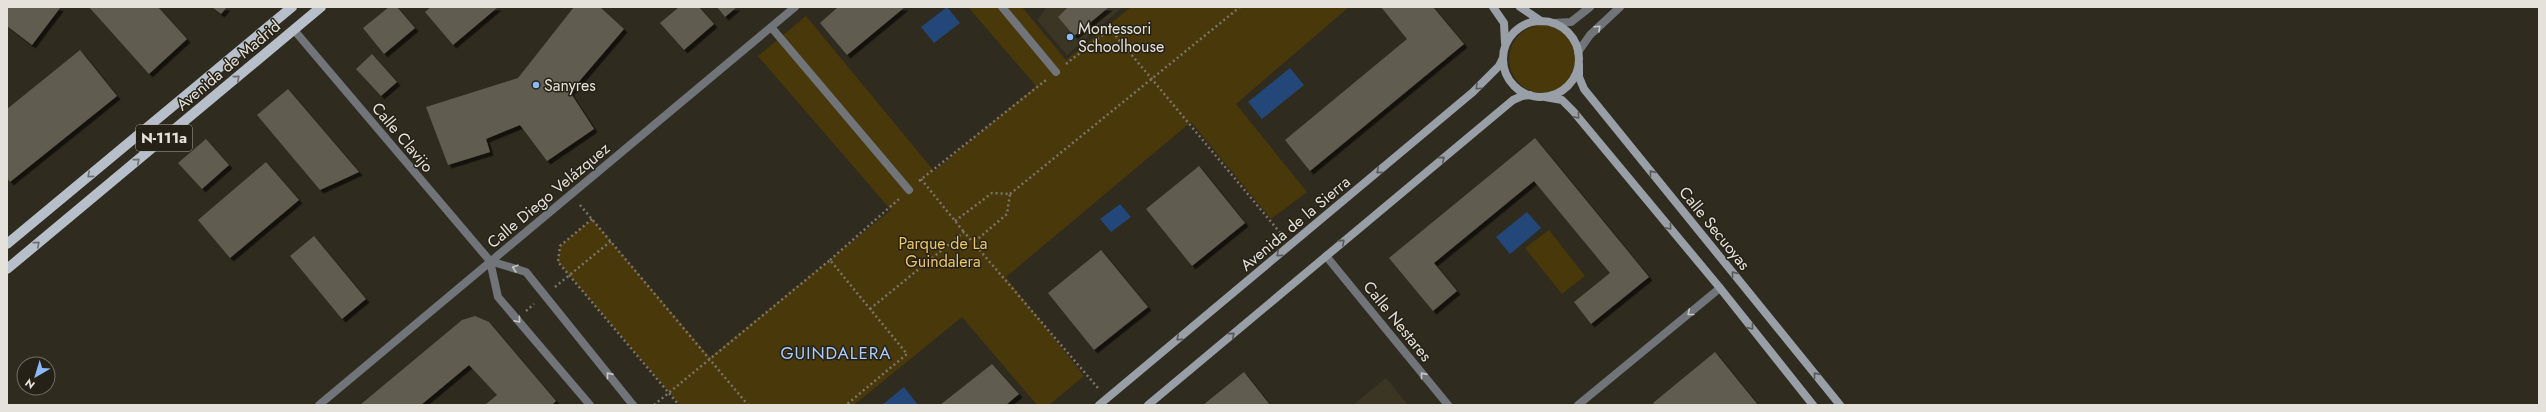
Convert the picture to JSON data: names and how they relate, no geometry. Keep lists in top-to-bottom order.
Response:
{
  "streets": {
    "main road": [
      "Avenida de Madrid",
      "N-111a",
      "Avenida de la Sierra",
      "Calle Secuoyas"
    ],
    "street": ["Calle Clavijo", "Calle Diego Velázquez", "Calle Nestares"]
  },
  "crossings": [
    ["Avenida de Madrid", "Calle Clavijo"],
    ["Calle Clavijo", "Calle Diego Velázquez"],
    ["Avenida de la Sierra", "Calle Secuoyas"]
  ],
  "one_way": ["Calle Nestares"],
  "districts": ["GUINDALERA"],
  "parks": ["Parque de La Guindalera"],
  "places": ["Montessori Schoolhouse", "Sanyres"],
  "north": "bottom left"
}
